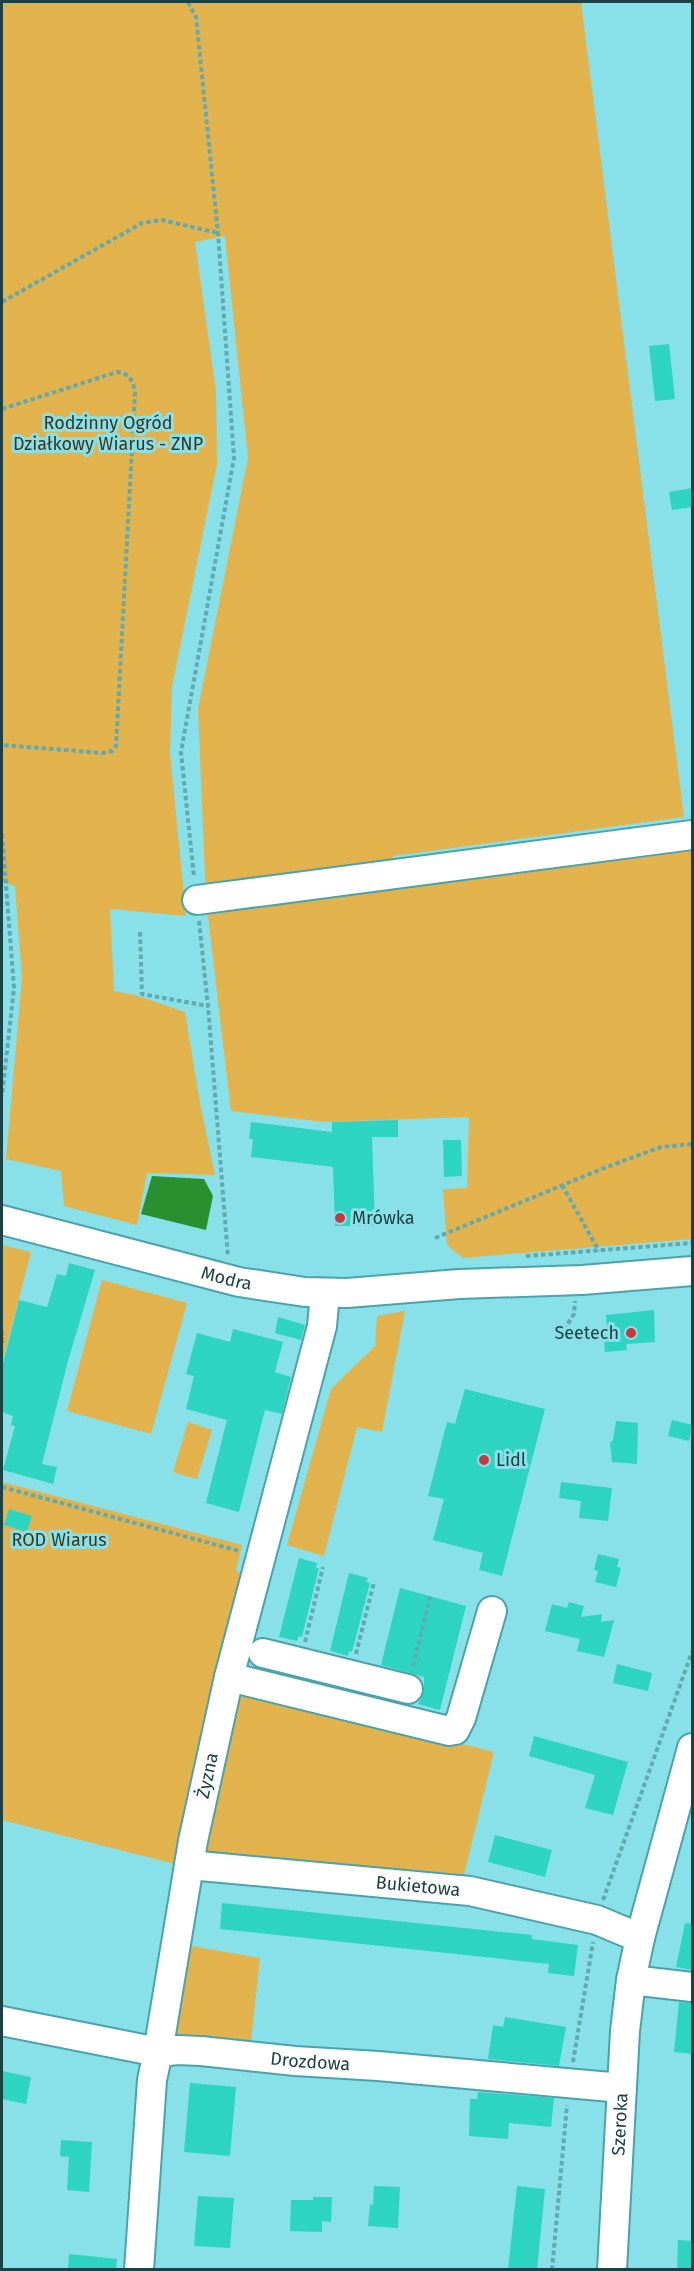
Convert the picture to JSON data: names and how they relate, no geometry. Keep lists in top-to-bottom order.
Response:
{
  "streets": {
    "street": [
      "Modra",
      "Żyzna",
      "Bukietowa",
      "Drozdowa",
      "Szeroka"
    ]
  },
  "crossings": [
    ["Modra", "Żyzna"],
    ["Żyzna", "Bukietowa"],
    ["Żyzna", "Drozdowa"],
    ["Bukietowa", "Szeroka"],
    ["Drozdowa", "Szeroka"]
  ],
  "parks": ["Rodzinny Ogród Działkowy Wiarus - ZNP", "ROD Wiarus"],
  "places": ["Mrówka", "Seetech", "Lidl"]
}
